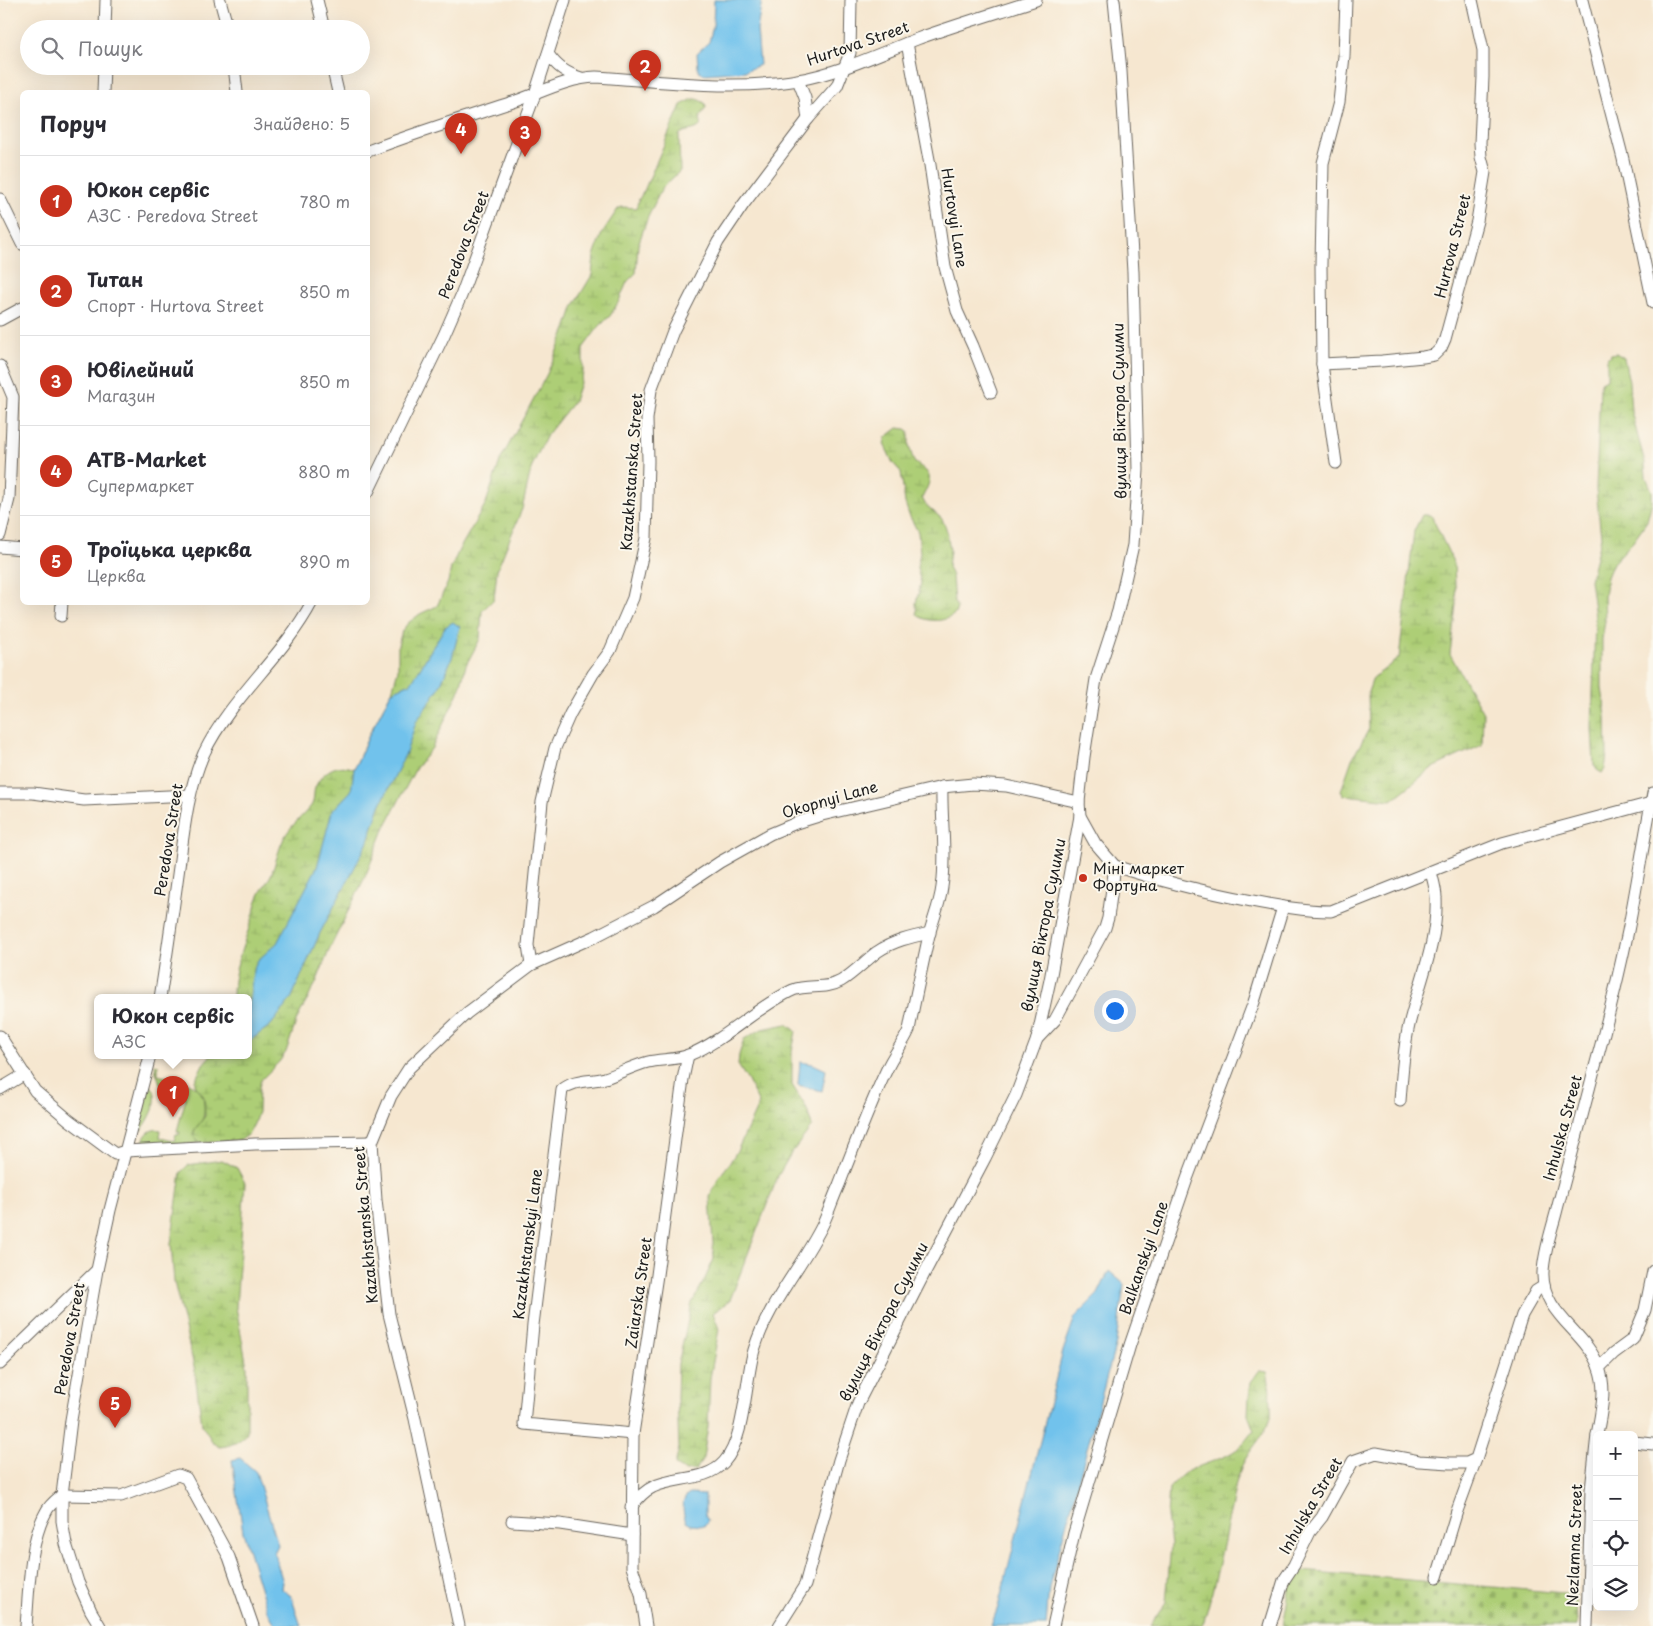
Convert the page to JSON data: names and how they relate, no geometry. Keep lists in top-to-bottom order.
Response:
{
  "streets": {
    "street": [
      "Hurtova Street",
      "Hurtovyi Lane",
      "Peredova Street",
      "вулиця Віктора Сулими",
      "Kazakhstanska Street",
      "Okopnyi Lane",
      "Inhulska Street",
      "Kazakhstanskyi Lane",
      "Balkanskyi Lane",
      "Zaiarska Street",
      "Nezlamna Street"
    ]
  },
  "crossings": [
    ["Hurtova Street", "Hurtovyi Lane"],
    ["Hurtova Street", "Peredova Street"],
    ["Hurtova Street", "Kazakhstanska Street"],
    ["вулиця Віктора Сулими", "Okopnyi Lane"],
    ["Kazakhstanska Street", "Okopnyi Lane"],
    ["Inhulska Street", "Nezlamna Street"],
    ["Kazakhstanskyi Lane", "Zaiarska Street"]
  ],
  "places": ["Міні маркет Фортуна"],
  "page": {
    "search": "Пошук",
    "pins": [
      "2",
      "4",
      "3",
      "1",
      "5"
    ],
    "heading": ["Поруч", "Знайдено: 5"],
    "list": [
      {
        "mark": "1",
        "name": "Юкон сервіс",
        "note": "АЗС · Peredova Street",
        "value": "780 m"
      },
      {
        "mark": "2",
        "name": "Титан",
        "note": "Спорт · Hurtova Street",
        "value": "850 m"
      },
      {
        "mark": "3",
        "name": "Ювілейний",
        "note": "Магазин",
        "value": "850 m"
      },
      {
        "mark": "4",
        "name": "ATB-Market",
        "note": "Супермаркет",
        "value": "880 m"
      },
      {
        "mark": "5",
        "name": "Троїцька церква",
        "note": "Церква",
        "value": "890 m"
      }
    ],
    "popup": ["Юкон сервіс", "АЗС"],
    "map_buttons": ["+", "−"]
  }
}
